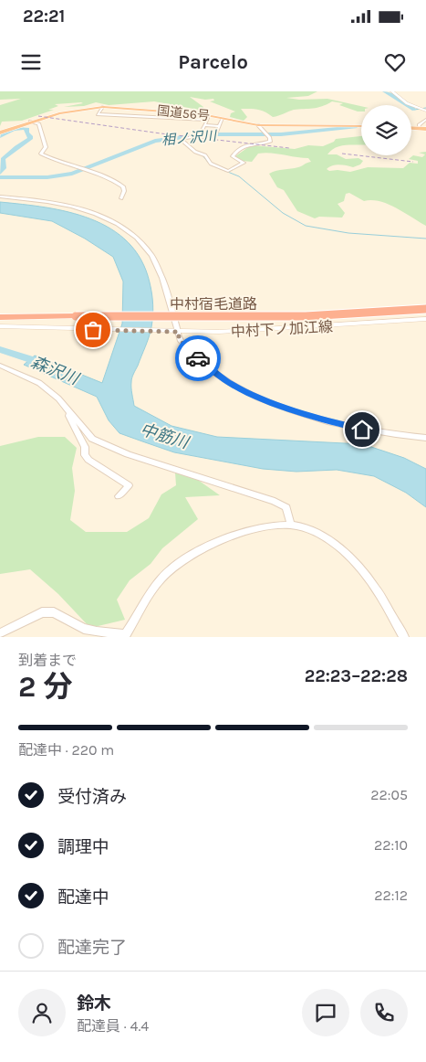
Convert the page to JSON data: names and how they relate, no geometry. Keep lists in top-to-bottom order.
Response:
{
  "streets": {
    "highway": ["国道56号", "中村宿毛道路"],
    "main road": ["中村下ノ加江線"]
  },
  "water": ["相ノ沢川", "森沢川", "中筋川"],
  "page": {
    "status": "22:21",
    "header": "Parcelo",
    "heading": ["2 分", "到着まで", "22:23–22:28"],
    "panel": ["鈴木", "配達員 · 4.4"],
    "bar": "配達中 · 220 m",
    "list": [
      ["受付済み", "22:05"],
      ["調理中", "22:10"],
      ["配達中", "22:12"],
      "配達完了"
    ]
  }
}
